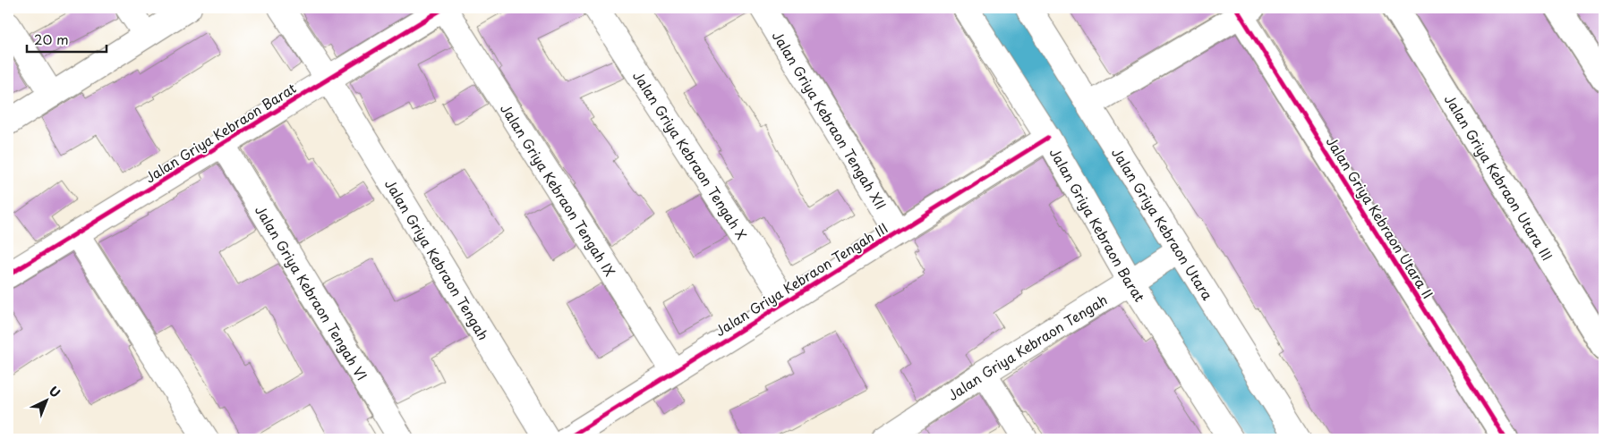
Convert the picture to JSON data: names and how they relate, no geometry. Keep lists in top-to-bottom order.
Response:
{
  "streets": {
    "street": [
      "Jalan Griya Kebraon Tengah XII",
      "Jalan Griya Kebraon Barat",
      "Jalan Griya Kebraon Tengah X",
      "Jalan Griya Kebraon Utara III",
      "Jalan Griya Kebraon Tengah IX",
      "Jalan Griya Kebraon Utara II",
      "Jalan Griya Kebraon Utara",
      "Jalan Griya Kebraon Tengah",
      "Jalan Griya Kebraon Tengah III",
      "Jalan Griya Kebraon Tengah VI"
    ]
  },
  "crossings": [
    ["Jalan Griya Kebraon Tengah XII", "Jalan Griya Kebraon Tengah III"],
    ["Jalan Griya Kebraon Barat", "Jalan Griya Kebraon Tengah IX"],
    ["Jalan Griya Kebraon Barat", "Jalan Griya Kebraon Tengah"],
    ["Jalan Griya Kebraon Barat", "Jalan Griya Kebraon Tengah III"],
    ["Jalan Griya Kebraon Barat", "Jalan Griya Kebraon Tengah VI"],
    ["Jalan Griya Kebraon Tengah X", "Jalan Griya Kebraon Tengah III"],
    ["Jalan Griya Kebraon Tengah IX", "Jalan Griya Kebraon Tengah III"],
    ["Jalan Griya Kebraon Utara", "Jalan Griya Kebraon Tengah"]
  ],
  "scale_bar": "20 m",
  "north": "top right"
}
